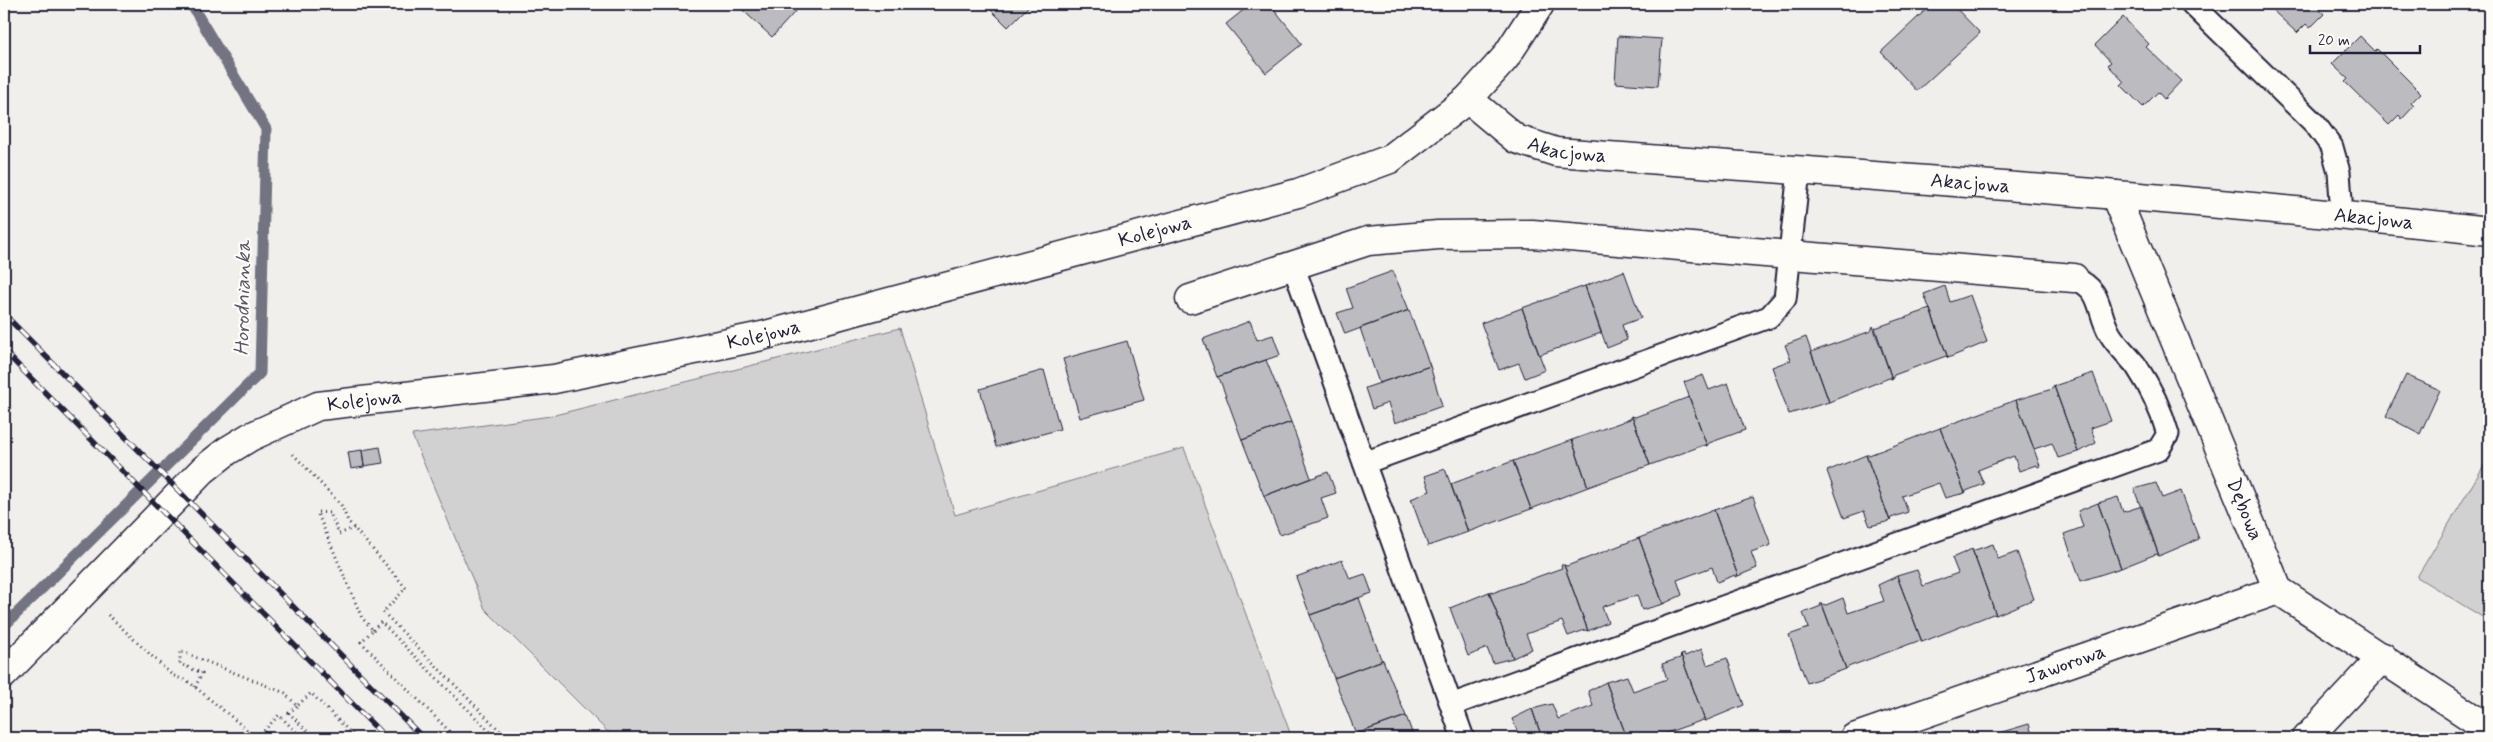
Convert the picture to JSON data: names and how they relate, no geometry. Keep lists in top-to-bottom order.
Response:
{
  "streets": {
    "street": [
      "Akacjowa",
      "Kolejowa",
      "Dębowa",
      "Jaworowa"
    ]
  },
  "crossings": [
    ["Akacjowa", "Kolejowa"],
    ["Akacjowa", "Dębowa"],
    ["Dębowa", "Jaworowa"]
  ],
  "water": ["Horodnianka"],
  "scale_bar": "20 m"
}
